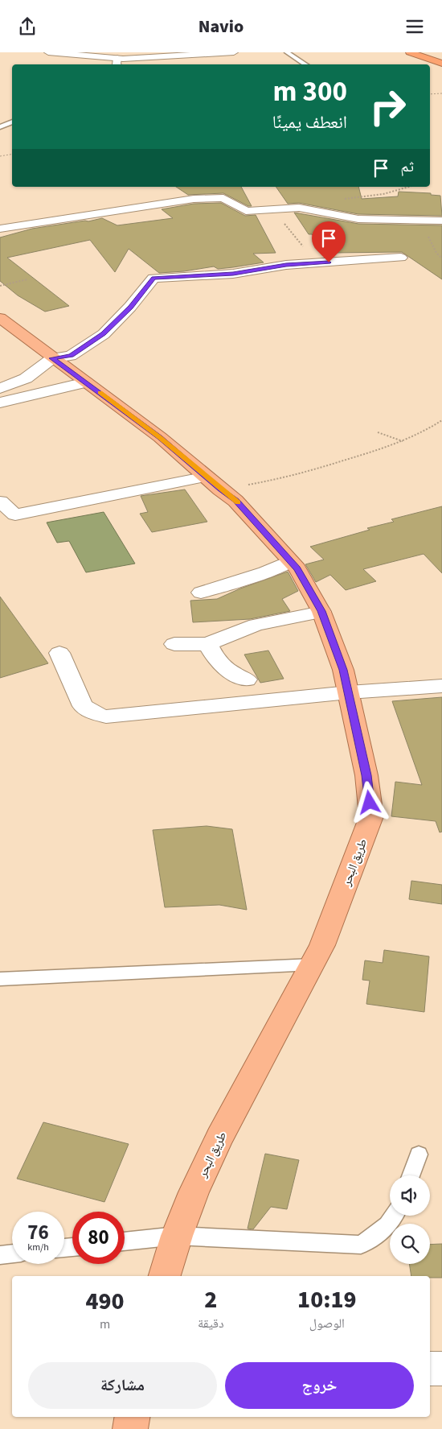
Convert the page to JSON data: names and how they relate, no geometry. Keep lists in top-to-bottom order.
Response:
{
  "streets": {
    "highway": ["طريق البحر"]
  },
  "page": {
    "header": "Navio",
    "turn": ["300 m", "انعطف يمينًا"],
    "then": "ثم",
    "speed": "76 km/h",
    "limit": "80",
    "eta": [
      "10:19",
      "الوصول",
      "2",
      "دقيقة",
      "490",
      "m"
    ],
    "buttons": ["خروج", "مشاركة"]
  }
}
